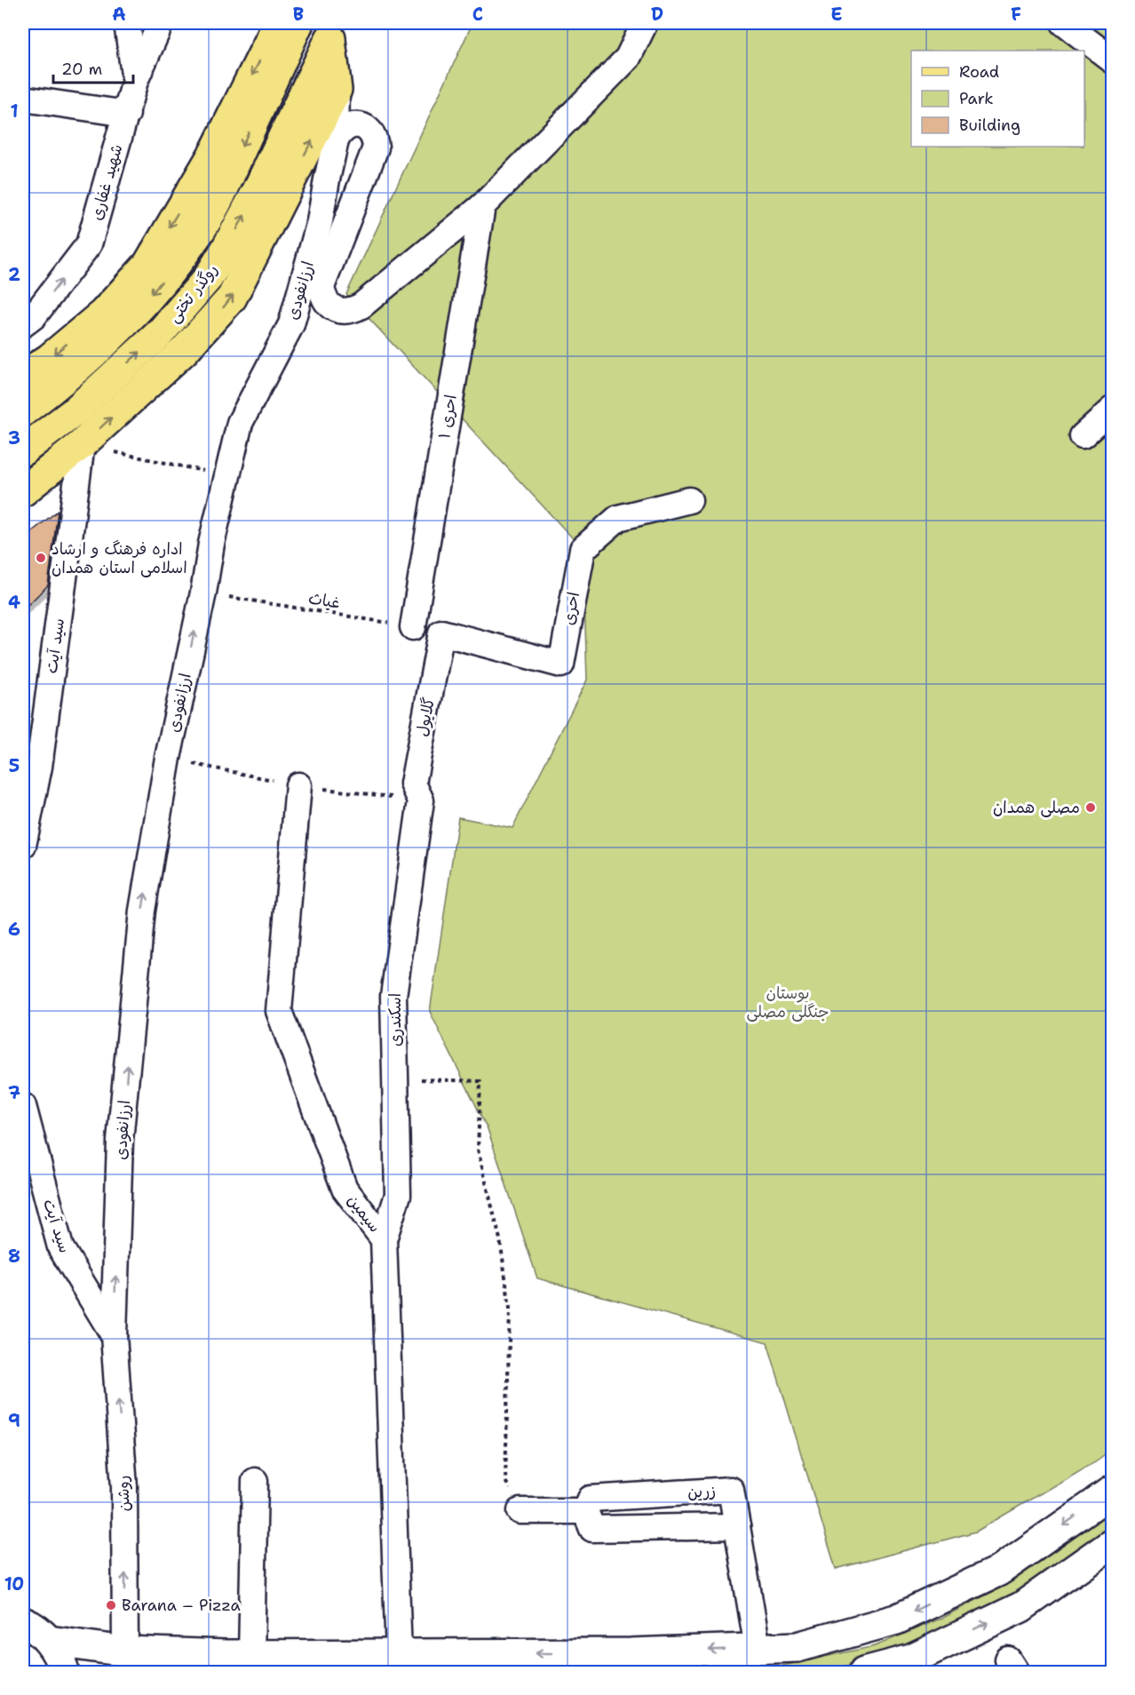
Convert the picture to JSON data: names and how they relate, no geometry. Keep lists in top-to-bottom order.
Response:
{
  "streets": {
    "main road": ["روگذر تختی"],
    "street": [
      "شهید غفاری",
      "ارزانفودی",
      "احری ۱",
      "احری",
      "سید آیت",
      "گلایول",
      "اسکندری",
      "سیمین",
      "زرین",
      "روشن"
    ],
    "path": ["غیاث"]
  },
  "crossings": [
    ["ارزانفودی", "غیاث"],
    ["ارزانفودی", "سید آیت"],
    ["ارزانفودی", "روشن"],
    ["احری ۱", "غیاث"],
    ["احری", "گلایول"],
    ["سید آیت", "روشن"],
    ["گلایول", "اسکندری"],
    ["اسکندری", "سیمین"]
  ],
  "one_way": ["شهید غفاری", "ارزانفودی"],
  "parks": ["بوستان جنگلی مصلی"],
  "places": ["اداره فرهنگ و ارشاد اسلامی استان همدان", "مصلی همدان", "Barana – Pizza"],
  "legend": ["Road", "Park", "Building"],
  "scale_bar": "20 m",
  "grid": {
    "columns": [
      "A",
      "B",
      "C",
      "D",
      "E",
      "F"
    ],
    "rows": [
      "1",
      "2",
      "3",
      "4",
      "5",
      "6",
      "7",
      "8",
      "9",
      "10"
    ]
  }
}
